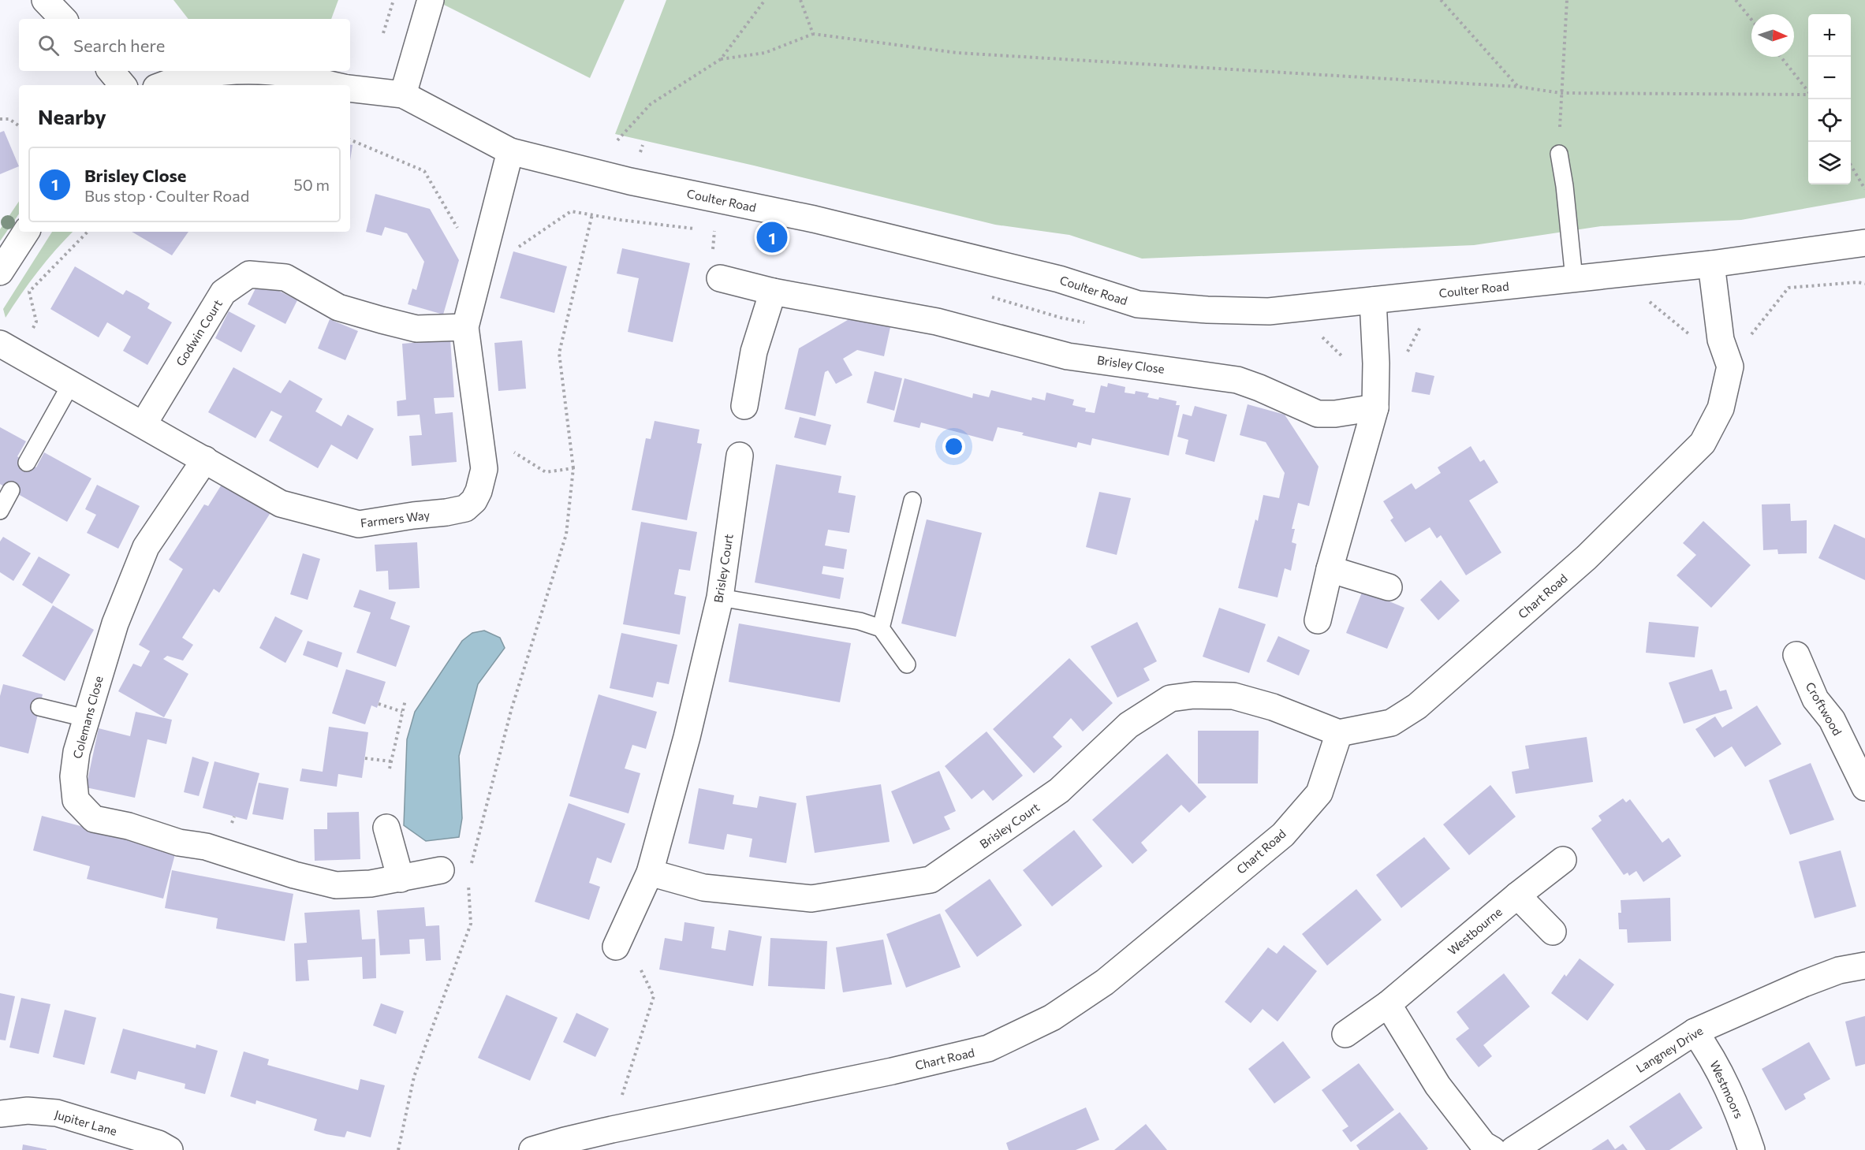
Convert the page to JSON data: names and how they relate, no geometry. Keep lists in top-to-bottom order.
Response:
{
  "streets": {
    "street": [
      "Coulter Road",
      "Godwin Court",
      "Brisley Close",
      "Farmers Way",
      "Brisley Court",
      "Chart Road",
      "Croftwood",
      "Colemans Close",
      "Westbourne",
      "Langney Drive",
      "Westmoors",
      "Jupiter Lane"
    ]
  },
  "crossings": [
    ["Coulter Road", "Farmers Way"],
    ["Coulter Road", "Chart Road"],
    ["Godwin Court", "Farmers Way"],
    ["Farmers Way", "Colemans Close"],
    ["Brisley Court", "Chart Road"],
    ["Langney Drive", "Westmoors"]
  ],
  "north": "right",
  "page": {
    "map_buttons": ["+", "−"],
    "search": "Search here",
    "heading": "Nearby",
    "list": [
      {
        "mark": "1",
        "name": "Brisley Close",
        "note": "Bus stop · Coulter Road",
        "value": "50 m"
      }
    ],
    "pins": "1"
  }
}
